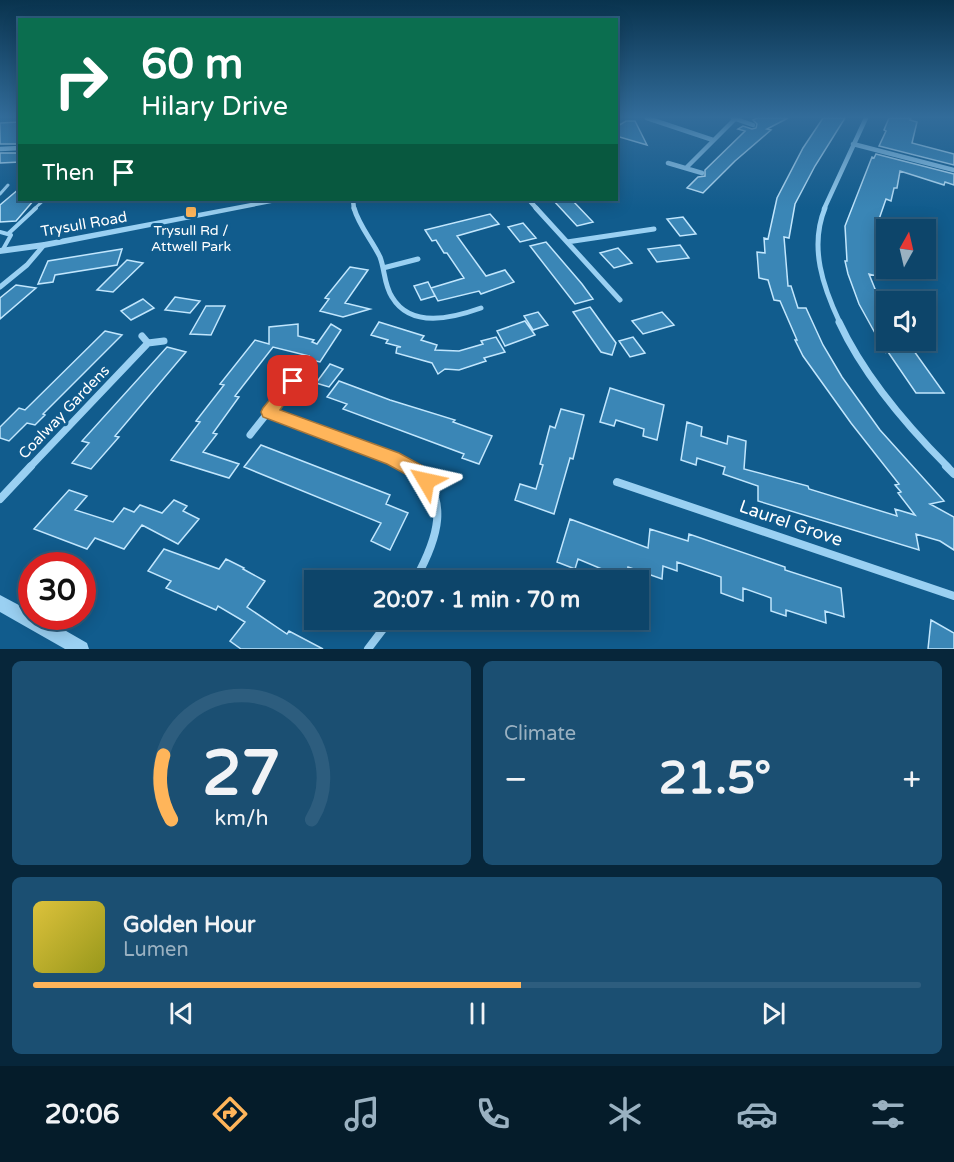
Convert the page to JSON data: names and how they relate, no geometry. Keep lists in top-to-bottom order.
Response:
{
  "streets": {
    "street": ["Trysull Road", "Coalway Gardens", "Laurel Grove"]
  },
  "places": {
    "transit": ["Trysull Rd / Attwell Park"]
  },
  "north": "top",
  "page": {
    "turn": ["60 m", "Hilary Drive"],
    "then": "Then",
    "limit": "30",
    "trip": "20:07 · 1 min · 70 m",
    "tile": "Climate",
    "heat": ["−", "21.5°", "+"],
    "song": ["Golden Hour", "Lumen"],
    "tabs": "20:06",
    "gauge": ["27", "km/h"]
  }
}
